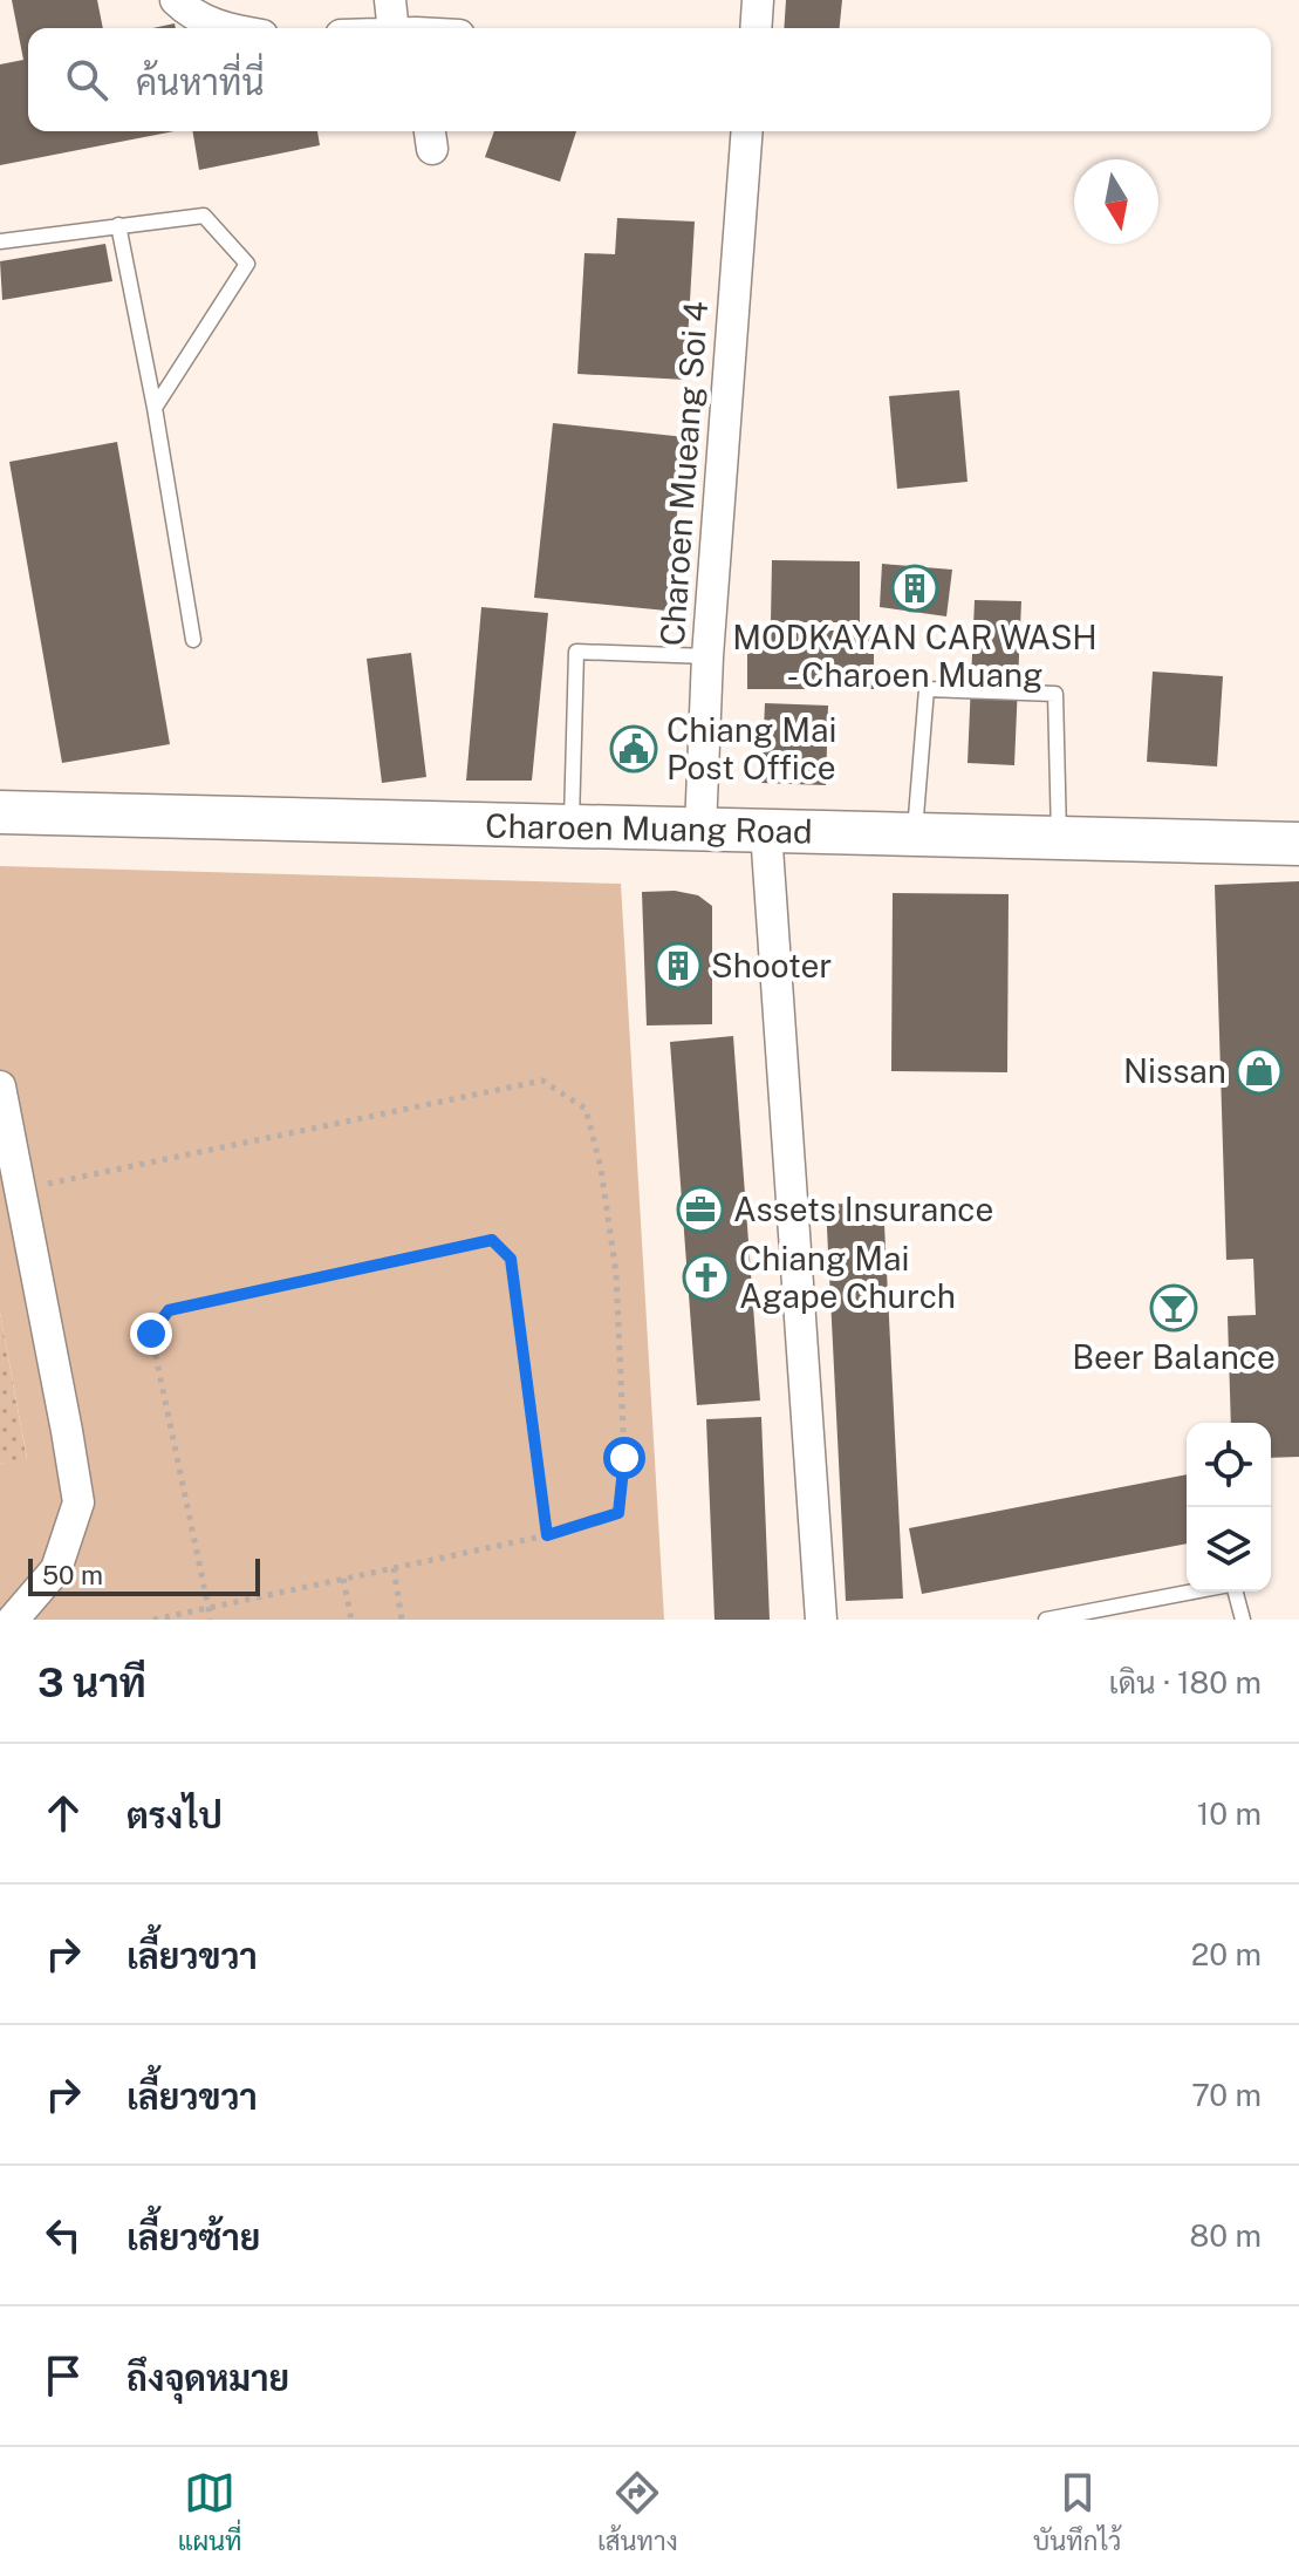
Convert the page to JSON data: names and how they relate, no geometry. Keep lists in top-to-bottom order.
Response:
{
  "streets": {
    "main road": ["Charoen Muang Road"],
    "street": ["Charoen Mueang Soi 4"]
  },
  "crossings": [
    ["Charoen Mueang Soi 4", "Charoen Muang Road"]
  ],
  "places": {
    "building": ["MODKAYAN CAR WASH - Charoen Muang", "Shooter"],
    "public building": ["Chiang Mai Post Office"],
    "shop": ["Nissan"],
    "office": ["Assets Insurance"],
    "church": ["Chiang Mai Agape Church"],
    "bar": ["Beer Balance"]
  },
  "scale_bar": "50 m",
  "north": "bottom",
  "page": {
    "search": "ค้นหาที่นี่",
    "scale": "50 m",
    "heading": ["3 นาที", "เดิน · 180 m"],
    "list": [
      ["ตรงไป", "10 m"],
      ["เลี้ยวขวา", "20 m"],
      ["เลี้ยวขวา", "70 m"],
      ["เลี้ยวซ้าย", "80 m"],
      "ถึงจุดหมาย"
    ],
    "nav": ["แผนที่", "เส้นทาง", "บันทึกไว้"]
  }
}
